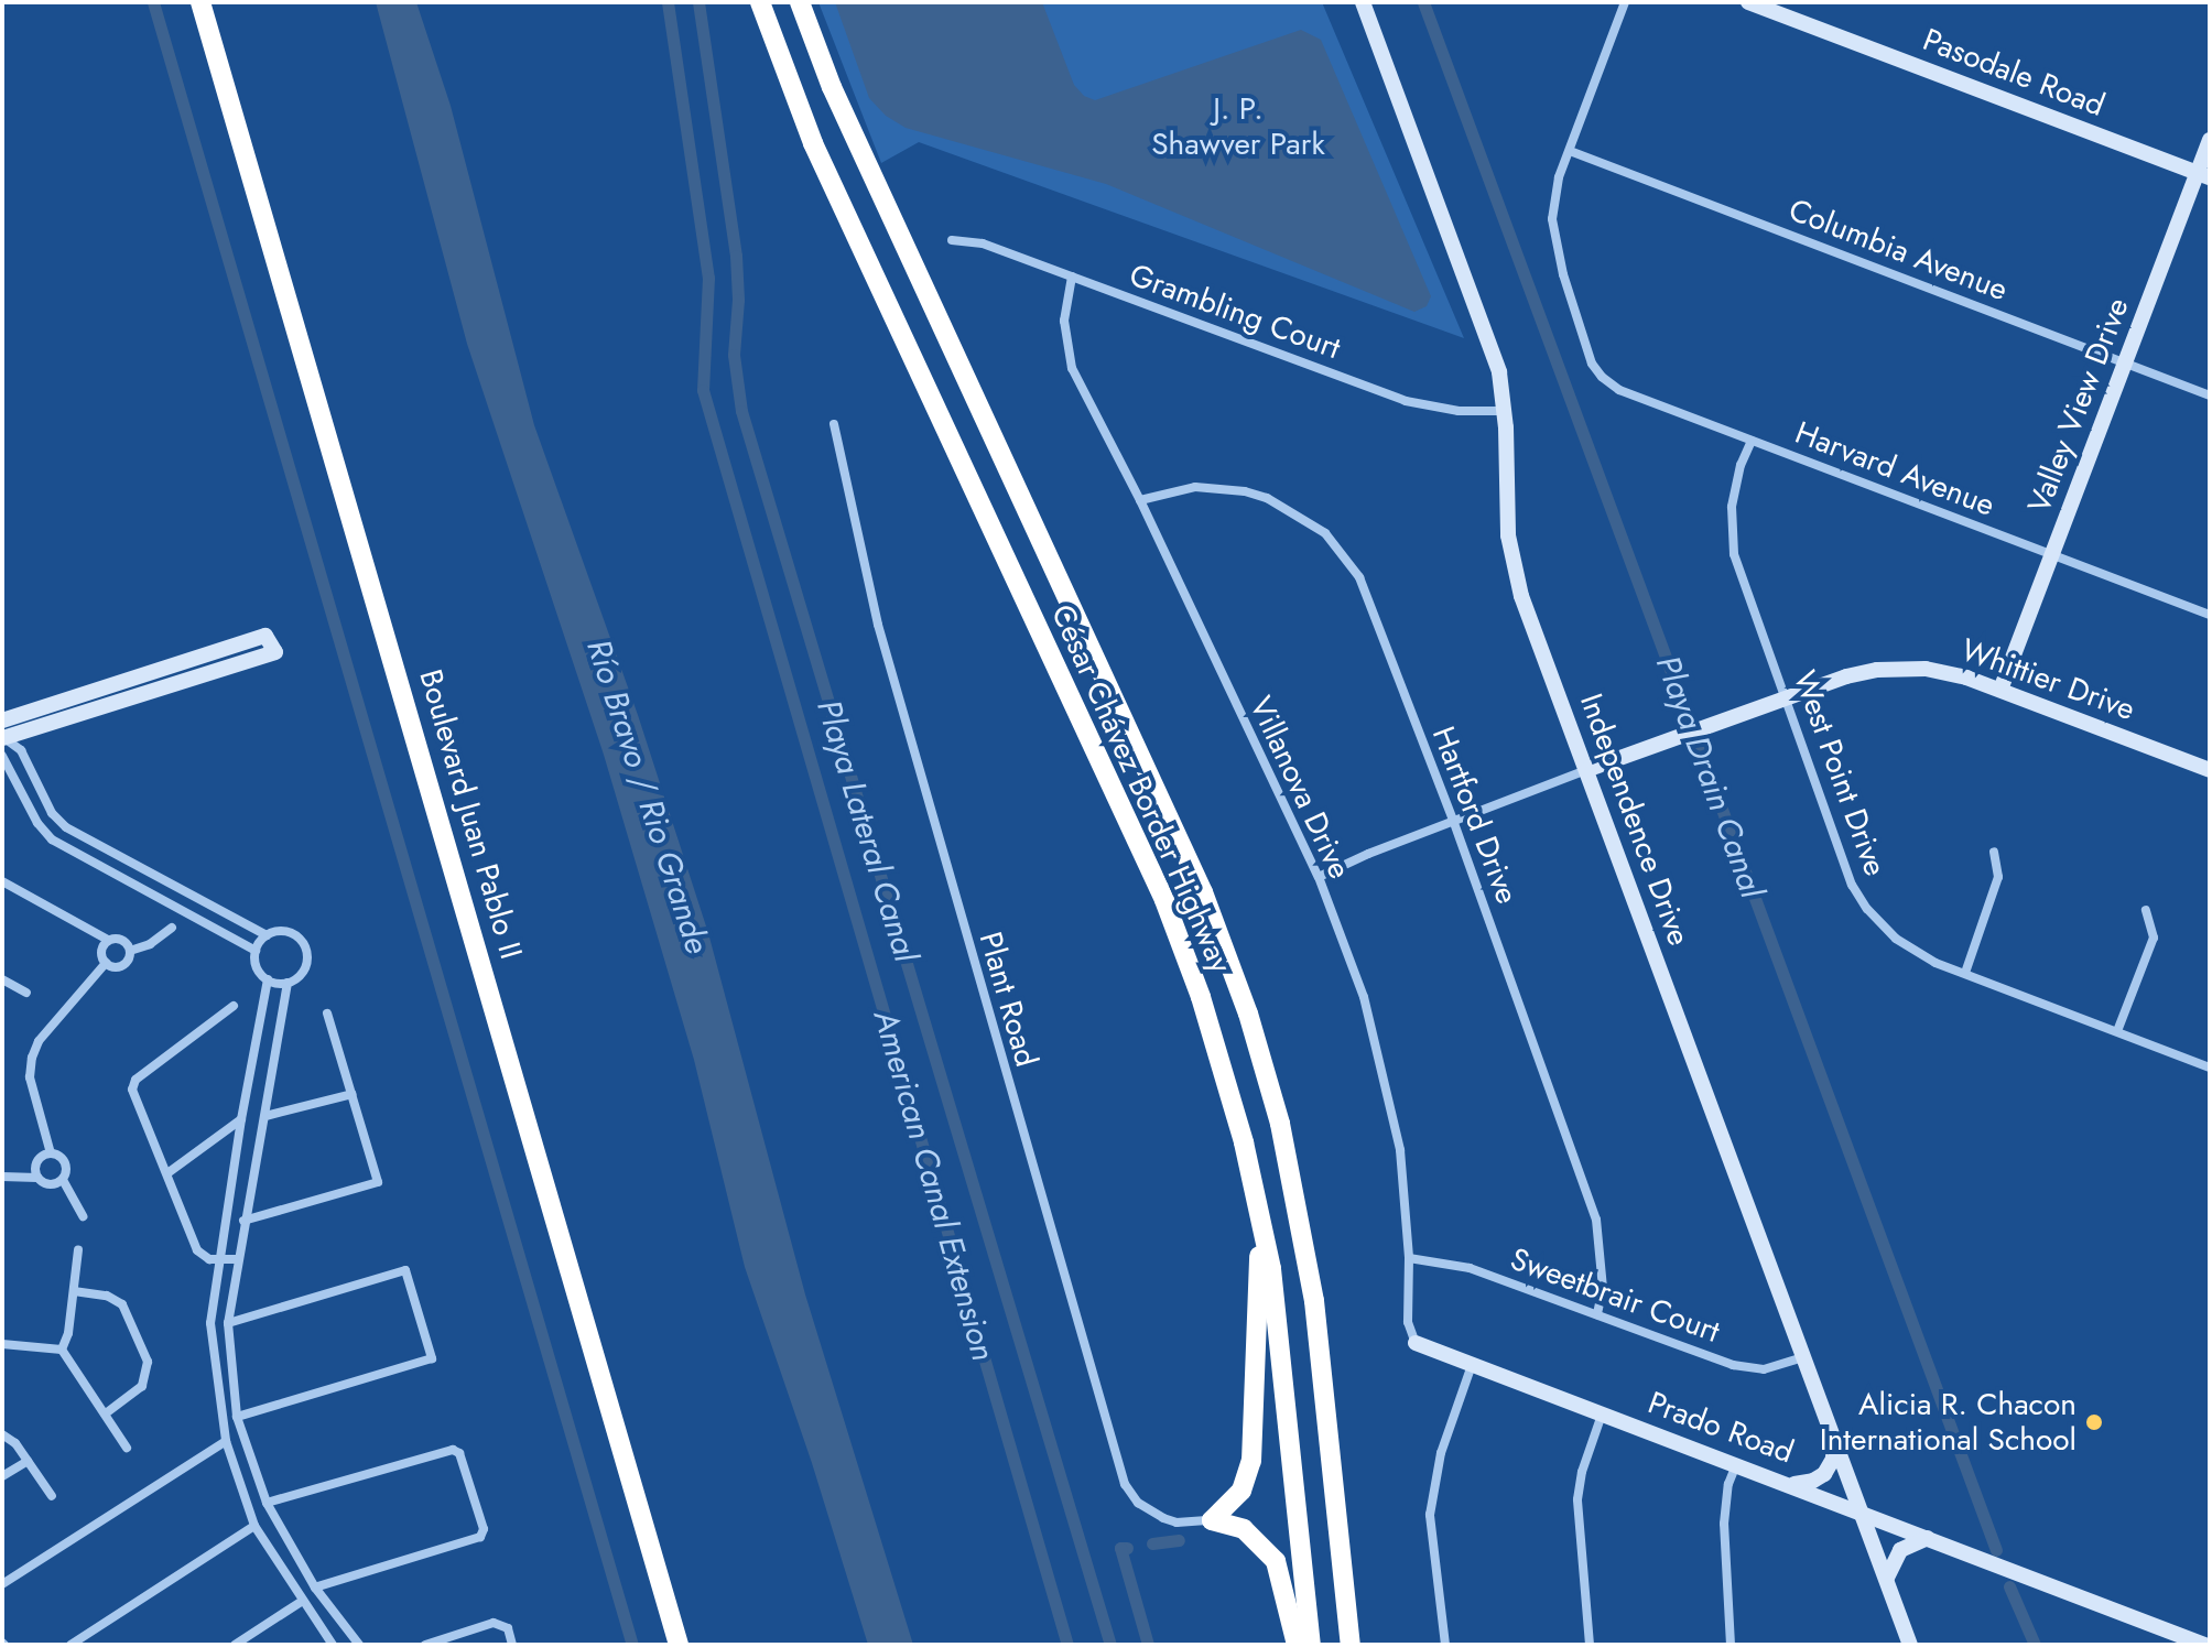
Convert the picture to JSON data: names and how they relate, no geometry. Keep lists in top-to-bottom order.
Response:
{
  "streets": {
    "highway": ["César Chávez Border Highway", "Boulevard Juan Pablo II"],
    "street": [
      "Pasodale Road",
      "Columbia Avenue",
      "Grambling Court",
      "Valley View Drive",
      "Harvard Avenue",
      "Whittier Drive",
      "West Point Drive",
      "Villanova Drive",
      "Hartford Drive",
      "Independence Drive",
      "Plant Road",
      "Sweetbrair Court",
      "Prado Road"
    ]
  },
  "crossings": [
    ["Pasodale Road", "Valley View Drive"],
    ["Columbia Avenue", "Valley View Drive"],
    ["Columbia Avenue", "Harvard Avenue"],
    ["Grambling Court", "Villanova Drive"],
    ["Grambling Court", "Independence Drive"],
    ["Valley View Drive", "Harvard Avenue"],
    ["Valley View Drive", "Whittier Drive"],
    ["Harvard Avenue", "West Point Drive"],
    ["Whittier Drive", "West Point Drive"],
    ["Whittier Drive", "Villanova Drive"],
    ["Whittier Drive", "Hartford Drive"],
    ["Whittier Drive", "Independence Drive"],
    ["Villanova Drive", "Hartford Drive"],
    ["Villanova Drive", "Sweetbrair Court"],
    ["Villanova Drive", "Prado Road"],
    ["Hartford Drive", "Sweetbrair Court"],
    ["Independence Drive", "Sweetbrair Court"],
    ["Independence Drive", "Prado Road"]
  ],
  "water": [
    "Playa Drain Canal",
    "Río Bravo / Rio Grande",
    "Playa Lateral Canal",
    "American Canal Extension"
  ],
  "parks": ["J. P. Shawver Park"],
  "places": ["Alicia R. Chacon International School"]
}
